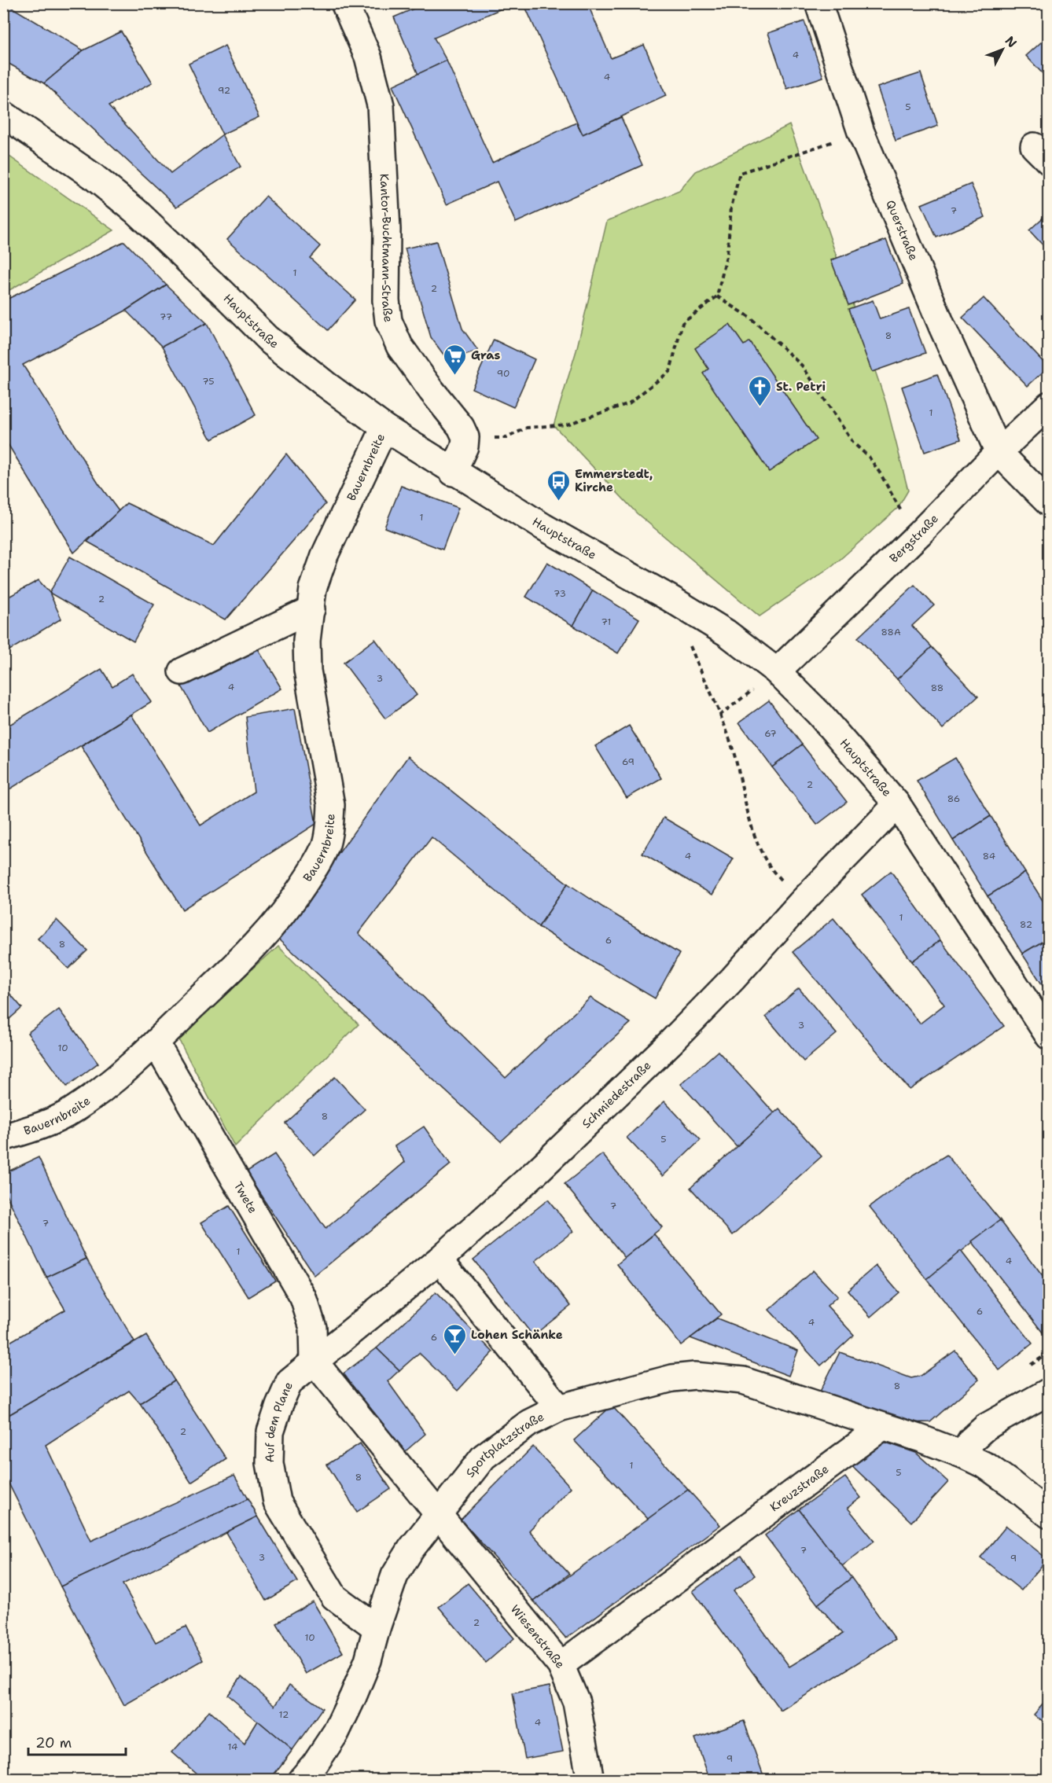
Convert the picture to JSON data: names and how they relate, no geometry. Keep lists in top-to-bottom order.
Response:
{
  "streets": {
    "street": [
      "Querstraße",
      "Kantor-Buchtmann-Straße",
      "Hauptstraße",
      "Bauernbreite",
      "Bergstraße",
      "Schmiedestraße",
      "Twete",
      "Auf dem Plane",
      "Sportplatzstraße",
      "Kreuzstraße",
      "Wiesenstraße"
    ]
  },
  "crossings": [
    ["Querstraße", "Bergstraße"],
    ["Hauptstraße", "Bauernbreite"],
    ["Hauptstraße", "Bergstraße"],
    ["Hauptstraße", "Schmiedestraße"],
    ["Bauernbreite", "Twete"],
    ["Schmiedestraße", "Twete"],
    ["Schmiedestraße", "Auf dem Plane"],
    ["Twete", "Auf dem Plane"],
    ["Auf dem Plane", "Sportplatzstraße"],
    ["Sportplatzstraße", "Kreuzstraße"],
    ["Sportplatzstraße", "Wiesenstraße"],
    ["Kreuzstraße", "Wiesenstraße"]
  ],
  "places": {
    "supermarket": ["Gras"],
    "church": ["St. Petri"],
    "bus stop": ["Emmerstedt, Kirche"],
    "bar": ["Lohen Schänke"]
  },
  "house_numbers": [
    "4",
    "4",
    "92",
    "5",
    "7",
    "1",
    "2",
    "77",
    "8",
    "90",
    "75",
    "1",
    "1",
    "73",
    "2",
    "71",
    "88A",
    "3",
    "4",
    "88",
    "67",
    "69",
    "2",
    "86",
    "4",
    "84",
    "1",
    "82",
    "6",
    "8",
    "3",
    "10",
    "8",
    "5",
    "7",
    "7",
    "1",
    "4",
    "6",
    "4",
    "6",
    "8",
    "2",
    "1",
    "5",
    "8",
    "7",
    "3",
    "9",
    "2",
    "10",
    "12",
    "4",
    "14",
    "9"
  ],
  "scale_bar": "20 m",
  "north": "top right"
}
